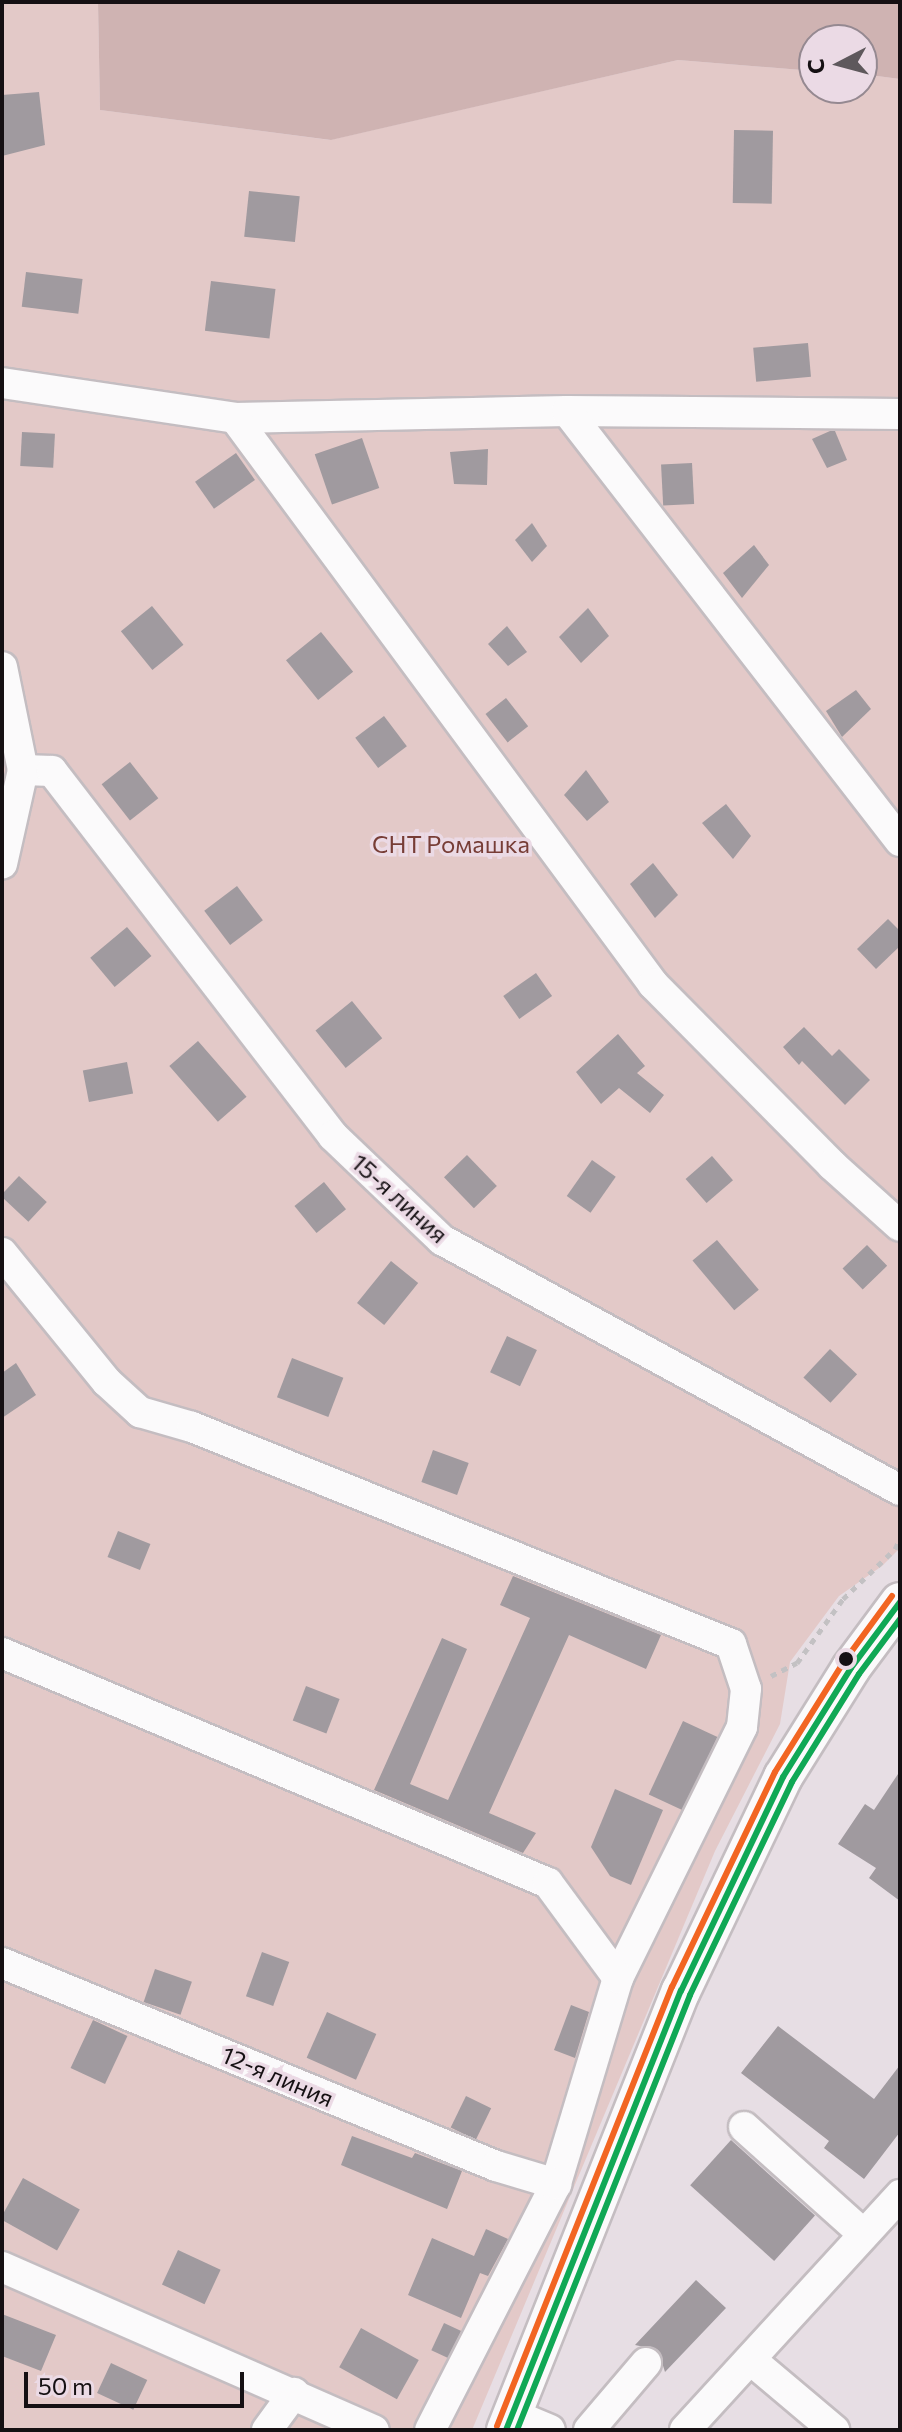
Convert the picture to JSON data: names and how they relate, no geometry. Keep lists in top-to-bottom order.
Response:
{
  "streets": {
    "street": ["15-я линия", "12-я линия"]
  },
  "parks": ["СНТ Ромашка"],
  "scale_bar": "50 m",
  "north": "left"
}
